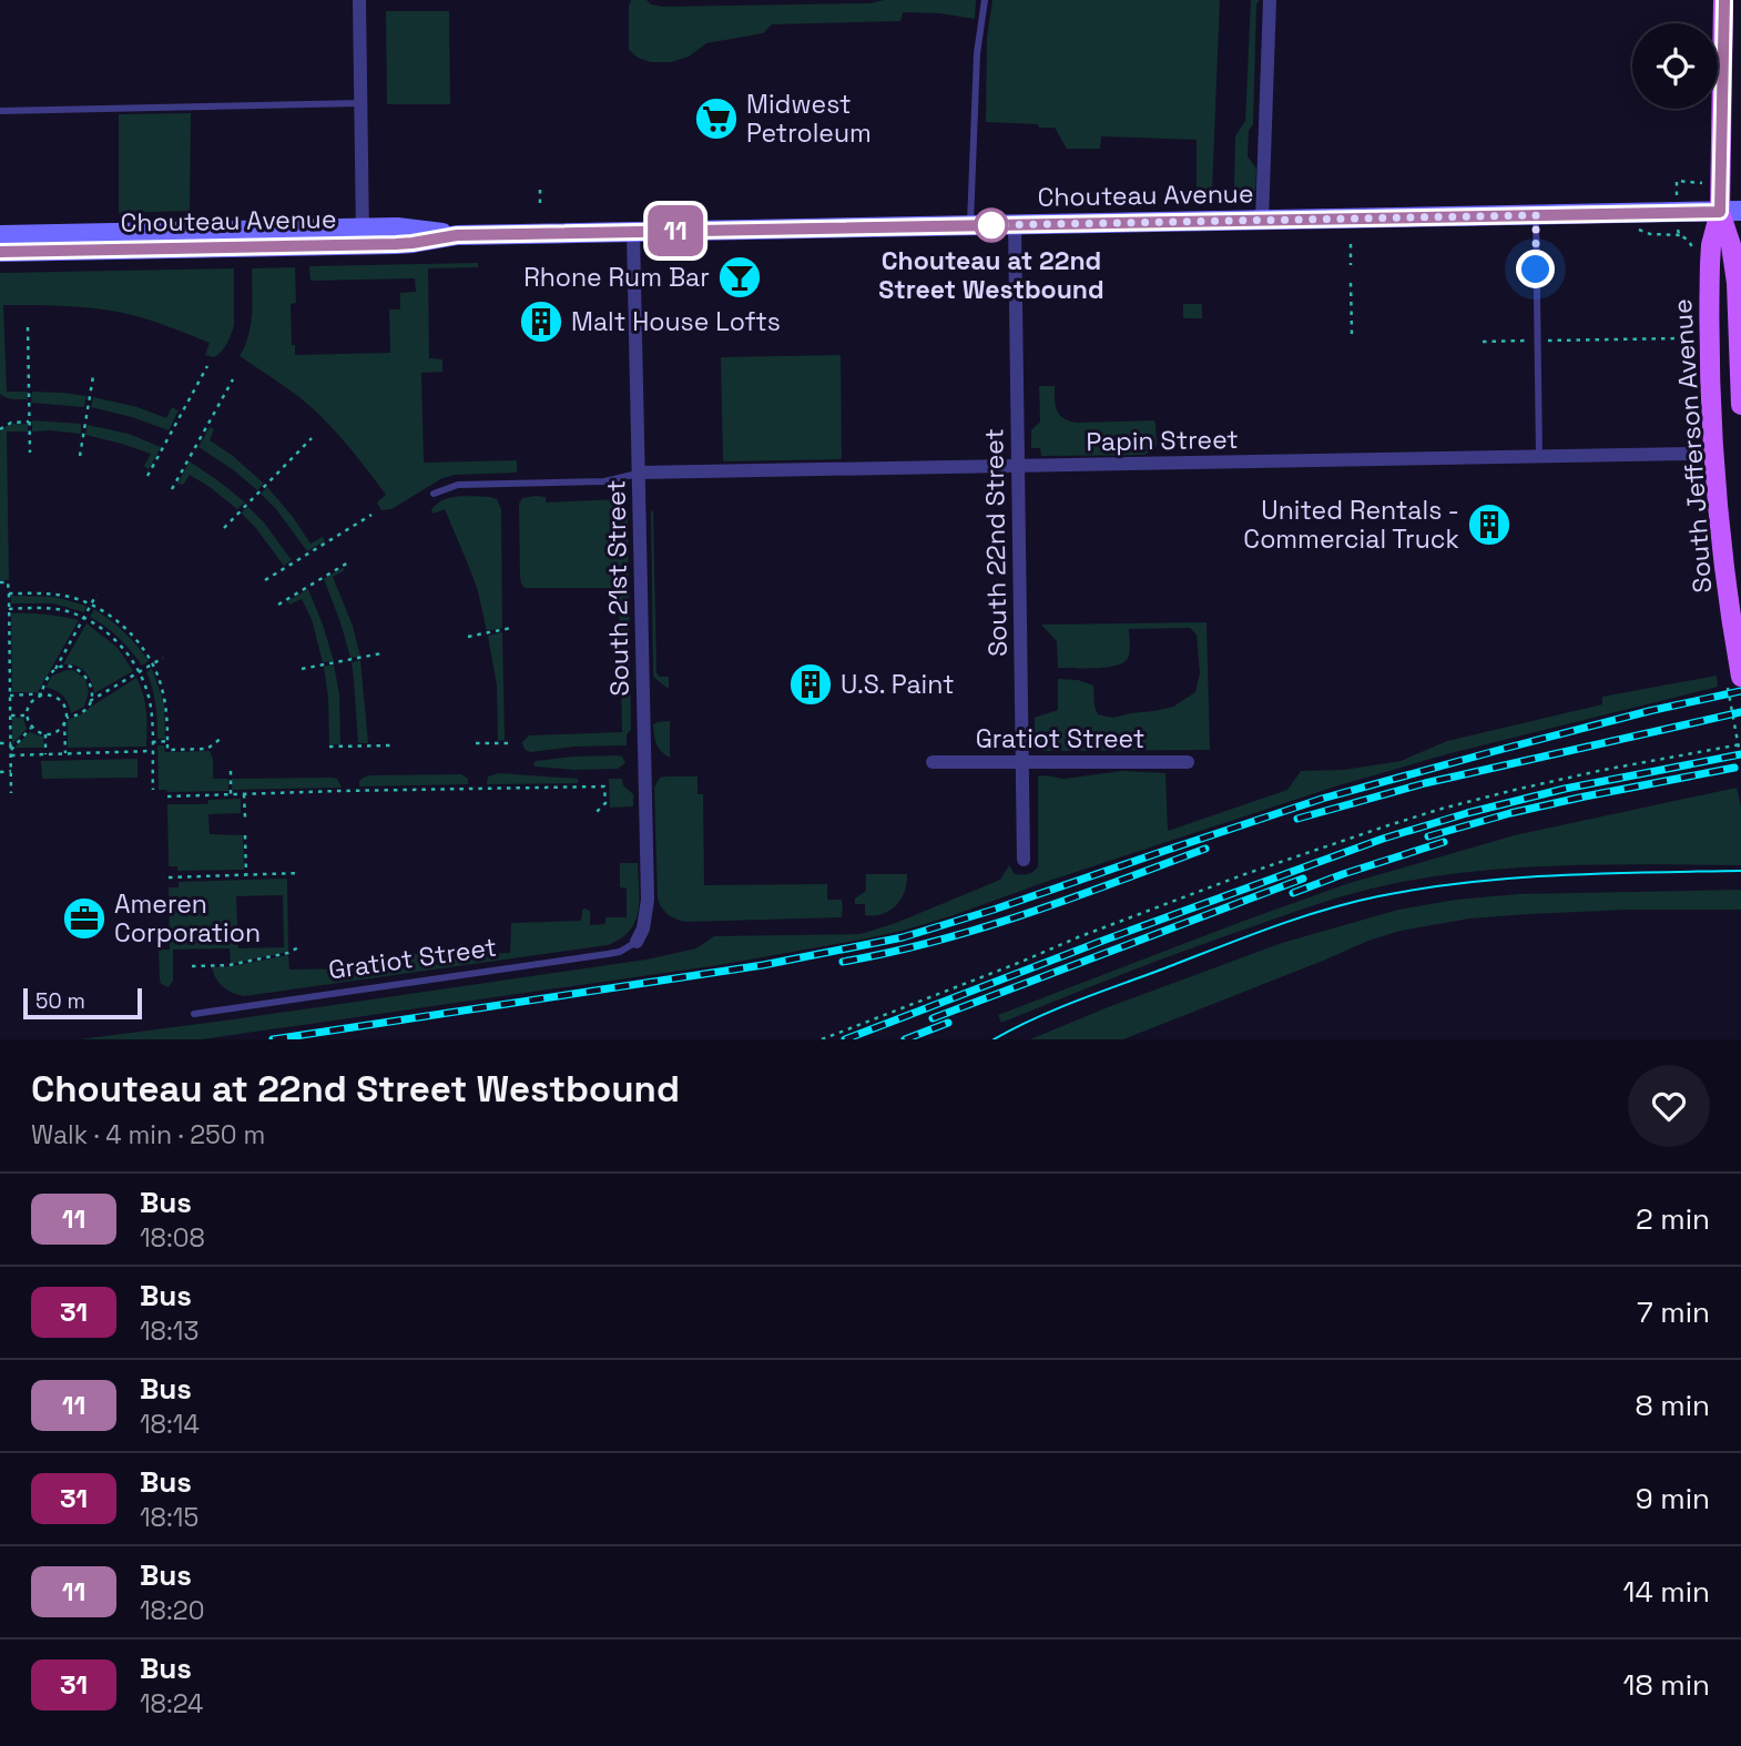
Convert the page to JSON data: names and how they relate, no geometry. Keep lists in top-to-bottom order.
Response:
{
  "streets": {
    "main road": ["Chouteau Avenue", "South Jefferson Avenue"],
    "street": [
      "Papin Street",
      "South 22nd Street",
      "South 21st Street",
      "Gratiot Street"
    ]
  },
  "crossings": [
    ["Chouteau Avenue", "South Jefferson Avenue"],
    ["Chouteau Avenue", "South 22nd Street"],
    ["Chouteau Avenue", "South 21st Street"],
    ["Papin Street", "South 22nd Street"],
    ["Papin Street", "South 21st Street"],
    ["South 22nd Street", "Gratiot Street"],
    ["South 21st Street", "Gratiot Street"]
  ],
  "places": {
    "supermarket": ["Midwest Petroleum"],
    "other": ["Chouteau at 22nd Street Westbound"],
    "bar": ["Rhone Rum Bar"],
    "building": ["Malt House Lofts", "United Rentals - Commercial Truck", "U.S. Paint"],
    "office": ["Ameren Corporation"]
  },
  "lines": ["bus line 11"],
  "scale_bar": "50 m",
  "page": {
    "on_map": "11",
    "scale": "50 m",
    "heading": ["Chouteau at 22nd Street Westbound", "Walk · 4 min · 250 m"],
    "list": [
      {
        "mark": "11",
        "name": "Bus",
        "note": "18:08",
        "value": "2 min"
      },
      {
        "mark": "31",
        "name": "Bus",
        "note": "18:13",
        "value": "7 min"
      },
      {
        "mark": "11",
        "name": "Bus",
        "note": "18:14",
        "value": "8 min"
      },
      {
        "mark": "31",
        "name": "Bus",
        "note": "18:15",
        "value": "9 min"
      },
      {
        "mark": "11",
        "name": "Bus",
        "note": "18:20",
        "value": "14 min"
      },
      {
        "mark": "31",
        "name": "Bus",
        "note": "18:24",
        "value": "18 min"
      }
    ]
  }
}
